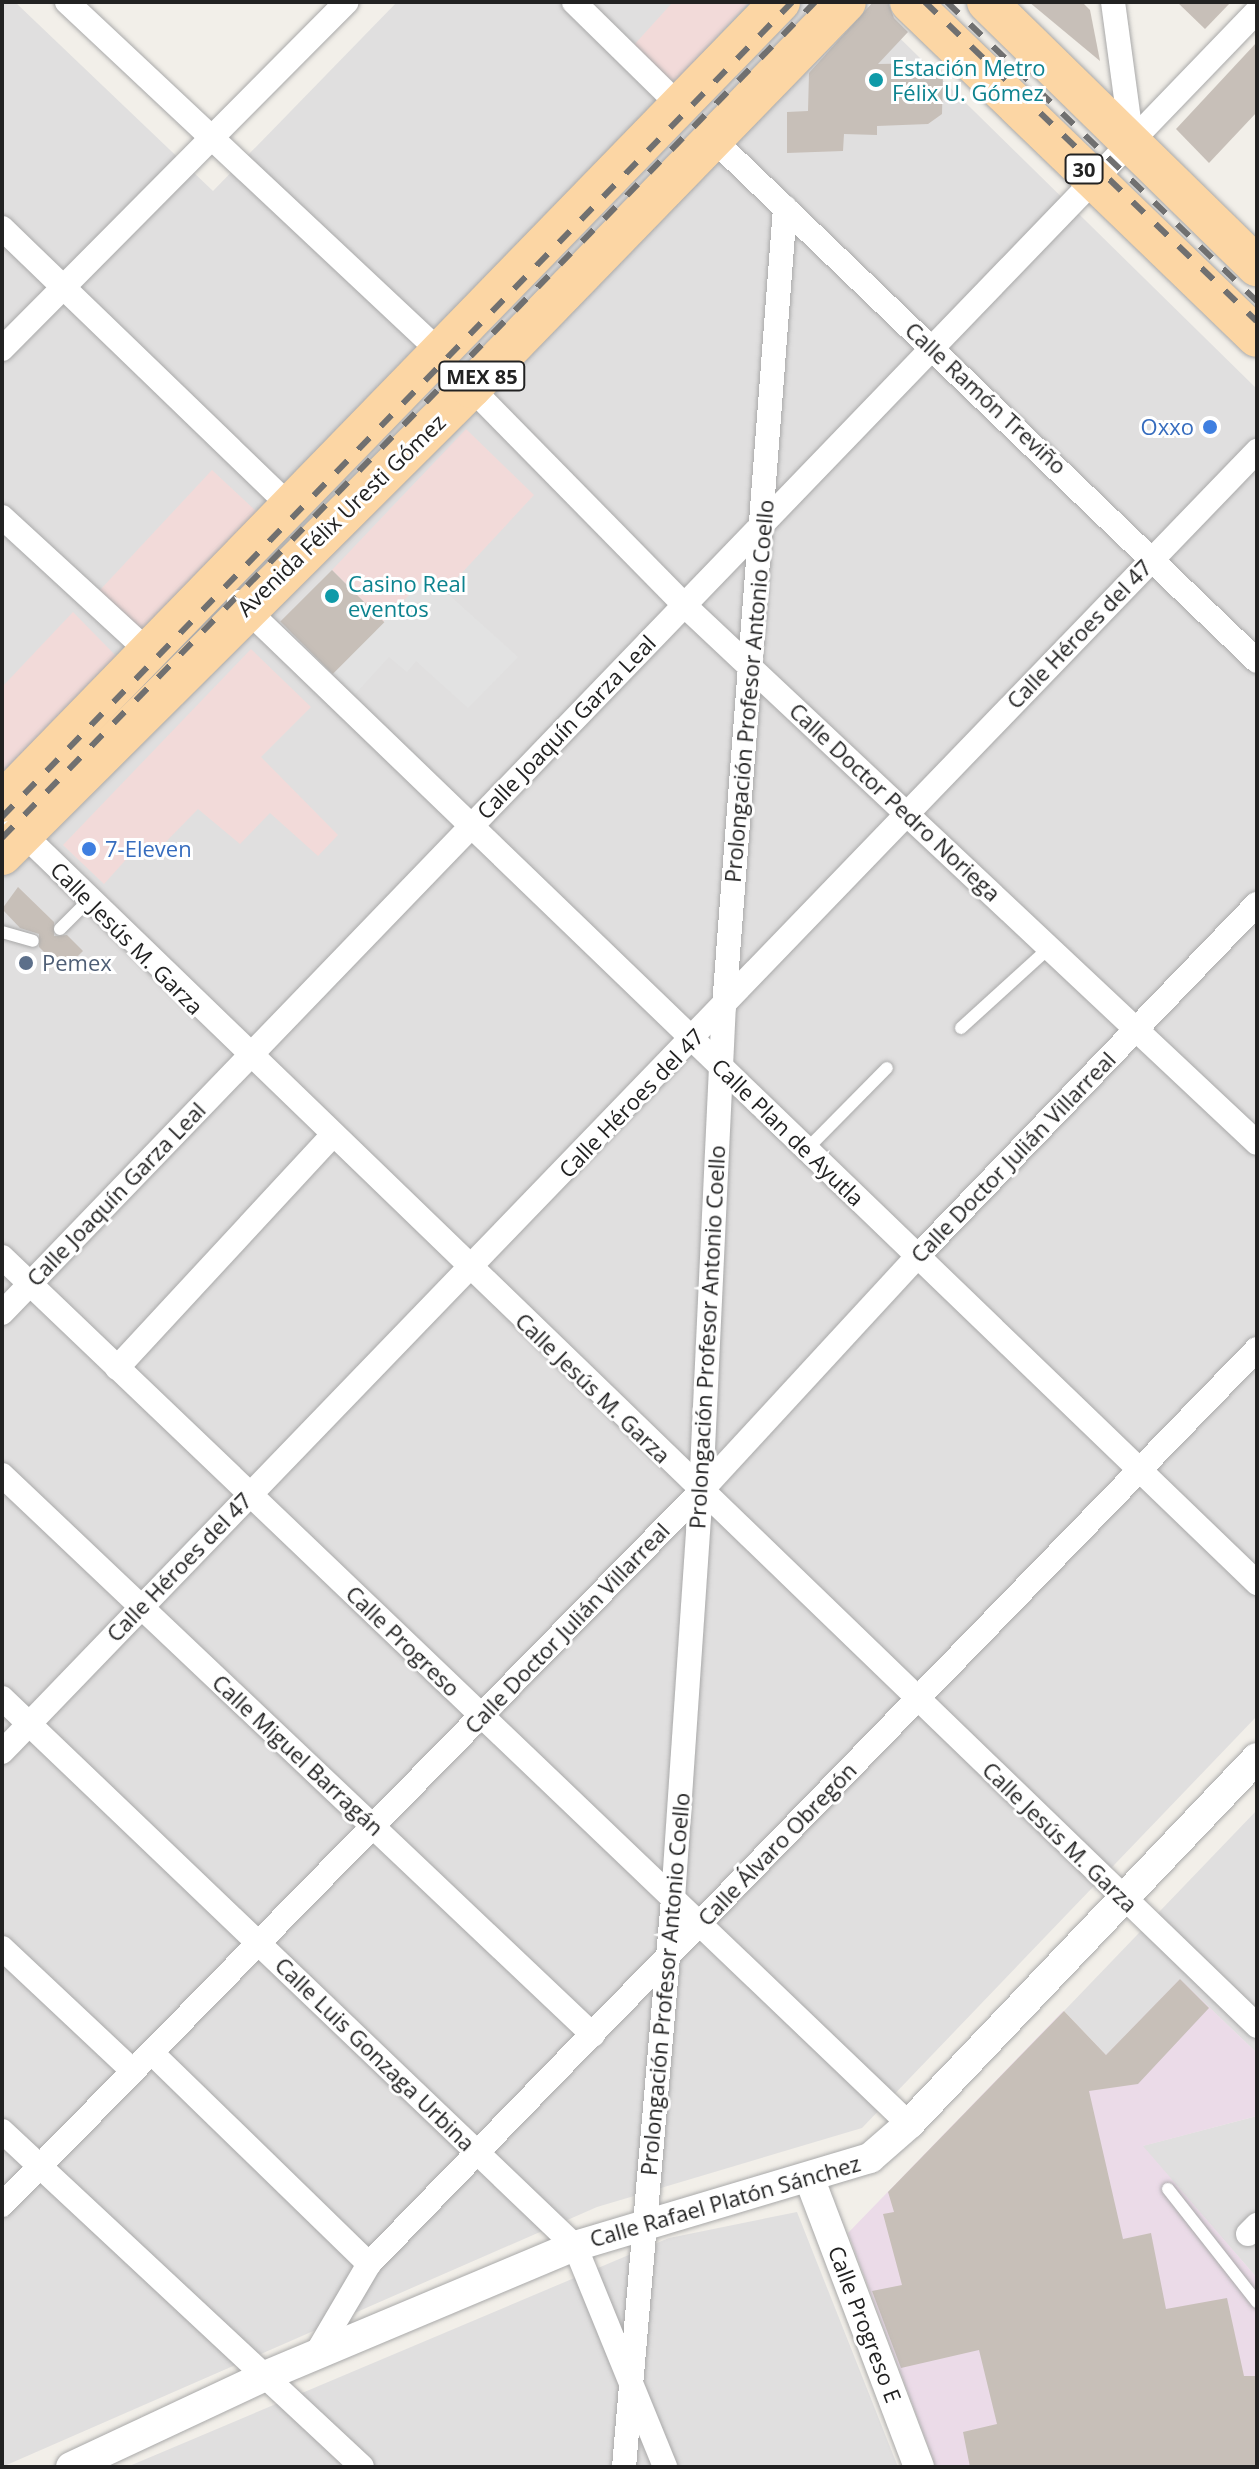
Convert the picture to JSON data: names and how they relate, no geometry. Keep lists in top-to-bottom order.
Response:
{
  "streets": {
    "main road": ["30", "MEX 85", "Avenida Félix Uresti Gómez"],
    "street": [
      "Calle Ramón Treviño",
      "Calle Héroes del 47",
      "Prolongación Profesor Antonio Coello",
      "Calle Joaquín Garza Leal",
      "Calle Doctor Pedro Noriega",
      "Calle Jesús M. Garza",
      "Calle Plan de Ayutla",
      "Calle Doctor Julián Villarreal",
      "Calle Progreso",
      "Calle Miguel Barragán",
      "Calle Álvaro Obregón",
      "Calle Luis Gonzaga Urbina",
      "Calle Rafael Platón Sánchez",
      "Calle Progreso E"
    ]
  },
  "crossings": [
    ["30", "Calle Joaquín Garza Leal"],
    ["Calle Ramón Treviño", "Avenida Félix Uresti Gómez"],
    ["Calle Ramón Treviño", "Calle Héroes del 47"],
    ["Calle Ramón Treviño", "Prolongación Profesor Antonio Coello"],
    ["Calle Ramón Treviño", "Calle Joaquín Garza Leal"],
    ["Avenida Félix Uresti Gómez", "Calle Doctor Pedro Noriega"],
    ["Avenida Félix Uresti Gómez", "Calle Jesús M. Garza"],
    ["Avenida Félix Uresti Gómez", "Calle Plan de Ayutla"],
    ["Calle Héroes del 47", "Prolongación Profesor Antonio Coello"],
    ["Calle Héroes del 47", "Calle Doctor Pedro Noriega"],
    ["Calle Héroes del 47", "Calle Jesús M. Garza"],
    ["Calle Héroes del 47", "Calle Plan de Ayutla"],
    ["Calle Héroes del 47", "Calle Progreso"],
    ["Calle Héroes del 47", "Calle Miguel Barragán"],
    ["Calle Héroes del 47", "Calle Luis Gonzaga Urbina"],
    ["Prolongación Profesor Antonio Coello", "Calle Joaquín Garza Leal"],
    ["Prolongación Profesor Antonio Coello", "Calle Doctor Pedro Noriega"],
    ["Prolongación Profesor Antonio Coello", "Calle Jesús M. Garza"],
    ["Prolongación Profesor Antonio Coello", "Calle Plan de Ayutla"],
    ["Prolongación Profesor Antonio Coello", "Calle Doctor Julián Villarreal"],
    ["Prolongación Profesor Antonio Coello", "Calle Progreso"],
    ["Prolongación Profesor Antonio Coello", "Calle Álvaro Obregón"],
    ["Prolongación Profesor Antonio Coello", "Calle Luis Gonzaga Urbina"],
    ["Prolongación Profesor Antonio Coello", "Calle Rafael Platón Sánchez"],
    ["Calle Joaquín Garza Leal", "Calle Doctor Pedro Noriega"],
    ["Calle Joaquín Garza Leal", "Calle Jesús M. Garza"],
    ["Calle Joaquín Garza Leal", "Calle Plan de Ayutla"],
    ["Calle Joaquín Garza Leal", "Calle Progreso"],
    ["Calle Doctor Pedro Noriega", "Calle Doctor Julián Villarreal"],
    ["Calle Jesús M. Garza", "Calle Doctor Julián Villarreal"],
    ["Calle Jesús M. Garza", "Calle Álvaro Obregón"],
    ["Calle Jesús M. Garza", "Calle Rafael Platón Sánchez"],
    ["Calle Plan de Ayutla", "Calle Doctor Julián Villarreal"],
    ["Calle Plan de Ayutla", "Calle Álvaro Obregón"],
    ["Calle Doctor Julián Villarreal", "Calle Progreso"],
    ["Calle Doctor Julián Villarreal", "Calle Miguel Barragán"],
    ["Calle Doctor Julián Villarreal", "Calle Luis Gonzaga Urbina"],
    ["Calle Progreso", "Calle Álvaro Obregón"],
    ["Calle Progreso", "Calle Rafael Platón Sánchez"],
    ["Calle Miguel Barragán", "Calle Álvaro Obregón"],
    ["Calle Álvaro Obregón", "Calle Luis Gonzaga Urbina"],
    ["Calle Álvaro Obregón", "Calle Rafael Platón Sánchez"],
    ["Calle Luis Gonzaga Urbina", "Calle Rafael Platón Sánchez"],
    ["Calle Rafael Platón Sánchez", "Calle Progreso E"]
  ],
  "places": [
    "Estación Metro Félix U. Gómez",
    "Oxxo",
    "Casino Real eventos",
    "7-Eleven",
    "Pemex"
  ]
}
